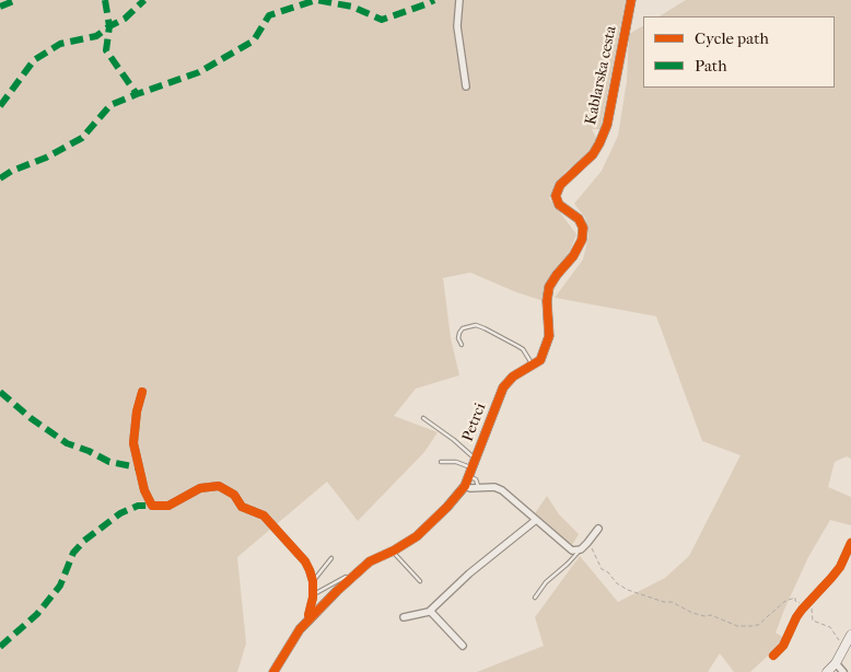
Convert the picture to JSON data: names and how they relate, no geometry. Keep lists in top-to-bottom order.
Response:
{
  "streets": {
    "street": ["Kablarska cesta", "Petrci"]
  },
  "crossings": [
    ["Kablarska cesta", "Petrci"]
  ],
  "legend": ["Cycle path", "Path"]
}
